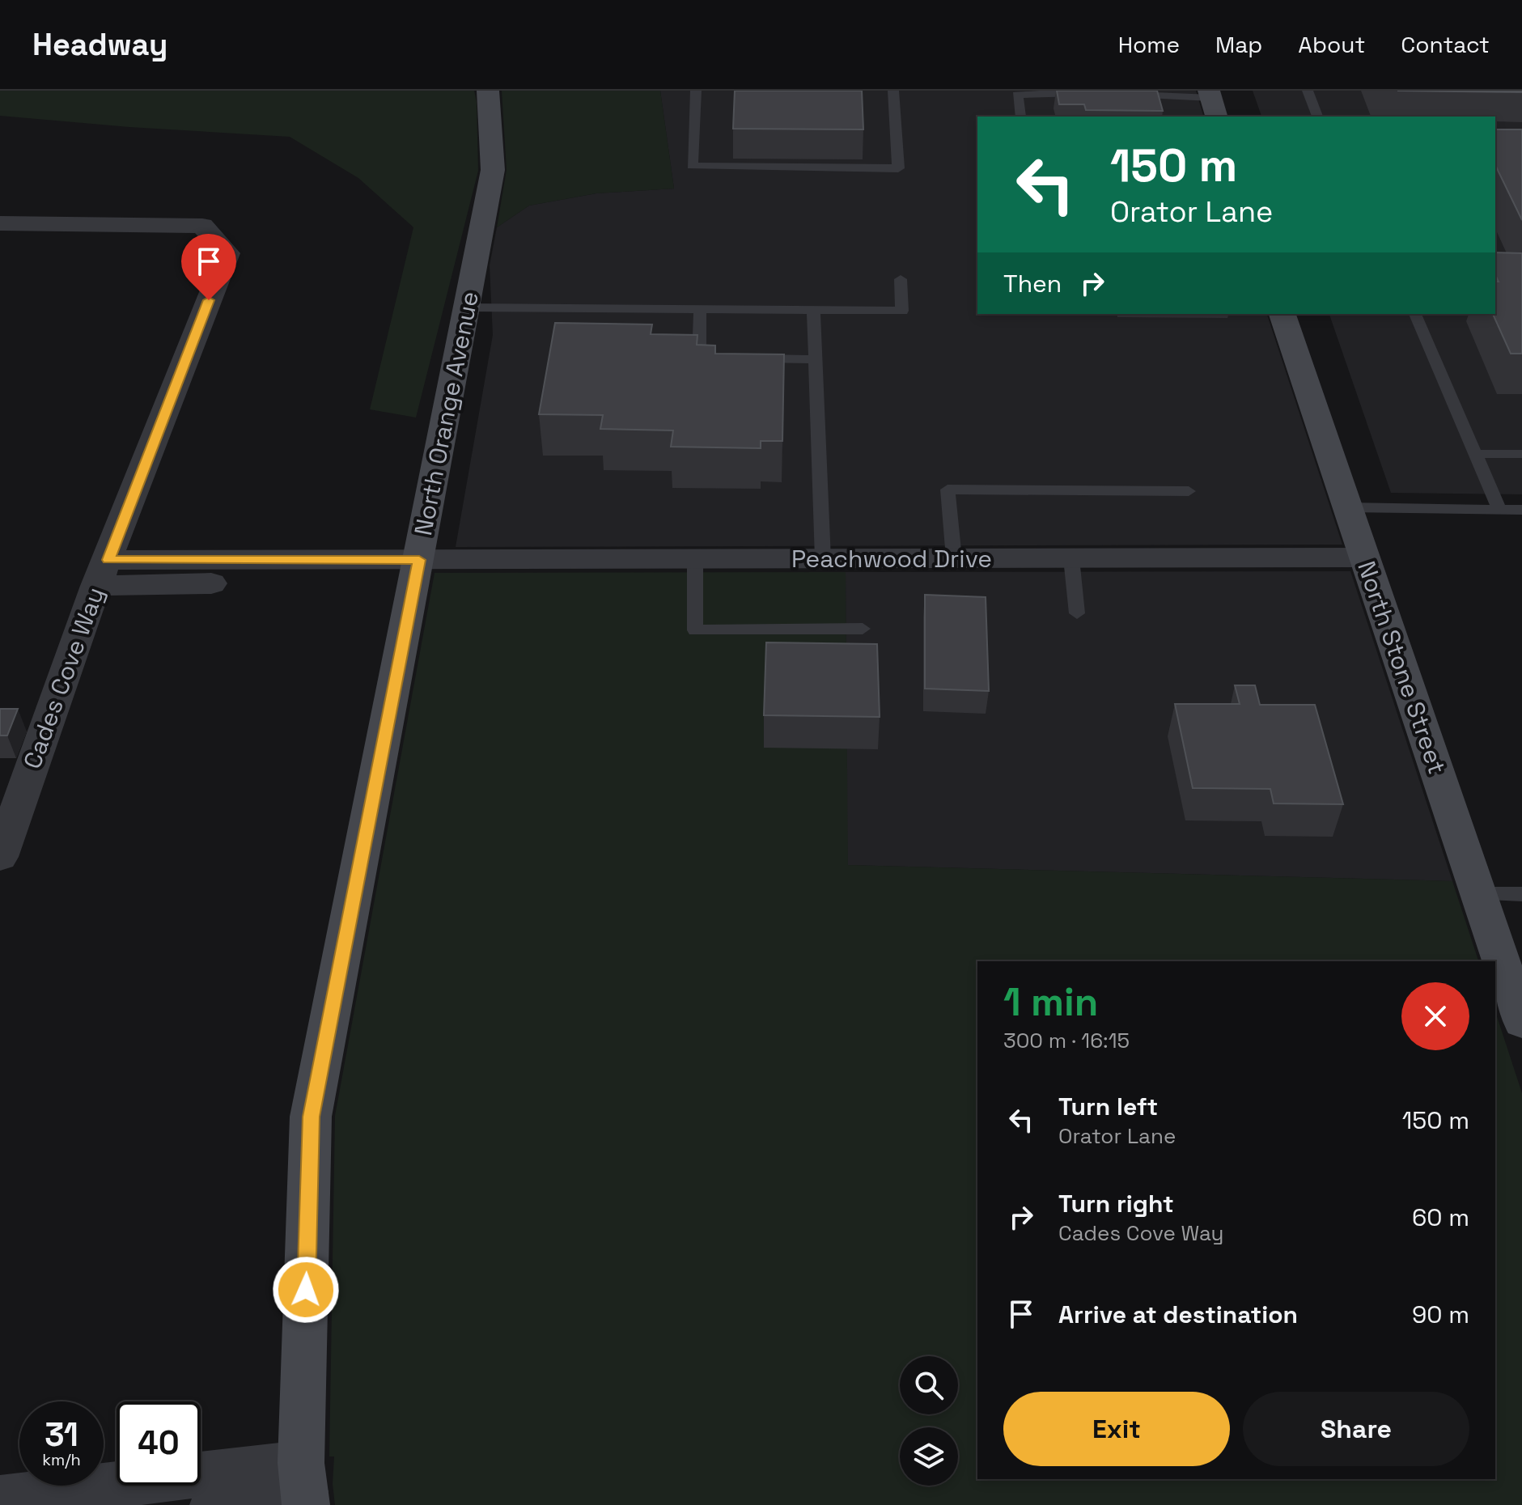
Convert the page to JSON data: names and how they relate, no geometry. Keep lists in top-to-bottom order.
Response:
{
  "streets": {
    "street": [
      "North Orange Avenue",
      "Peachwood Drive",
      "North Stone Street",
      "Cades Cove Way"
    ]
  },
  "crossings": [
    ["North Orange Avenue", "Peachwood Drive"],
    ["Peachwood Drive", "North Stone Street"],
    ["Peachwood Drive", "Cades Cove Way"]
  ],
  "page": {
    "header": "Headway",
    "nav": [
      "Home",
      "Map",
      "About",
      "Contact"
    ],
    "turn": ["150 m", "Orator Lane"],
    "then": "Then",
    "heading": ["1 min", "300 m · 16:15"],
    "list": [
      {
        "name": "Turn left",
        "note": "Orator Lane",
        "value": "150 m"
      },
      {
        "name": "Turn right",
        "note": "Cades Cove Way",
        "value": "60 m"
      },
      {
        "name": "Arrive at destination",
        "value": "90 m"
      }
    ],
    "buttons": ["Exit", "Share"],
    "speed": "31 km/h",
    "limit": "40"
  }
}
